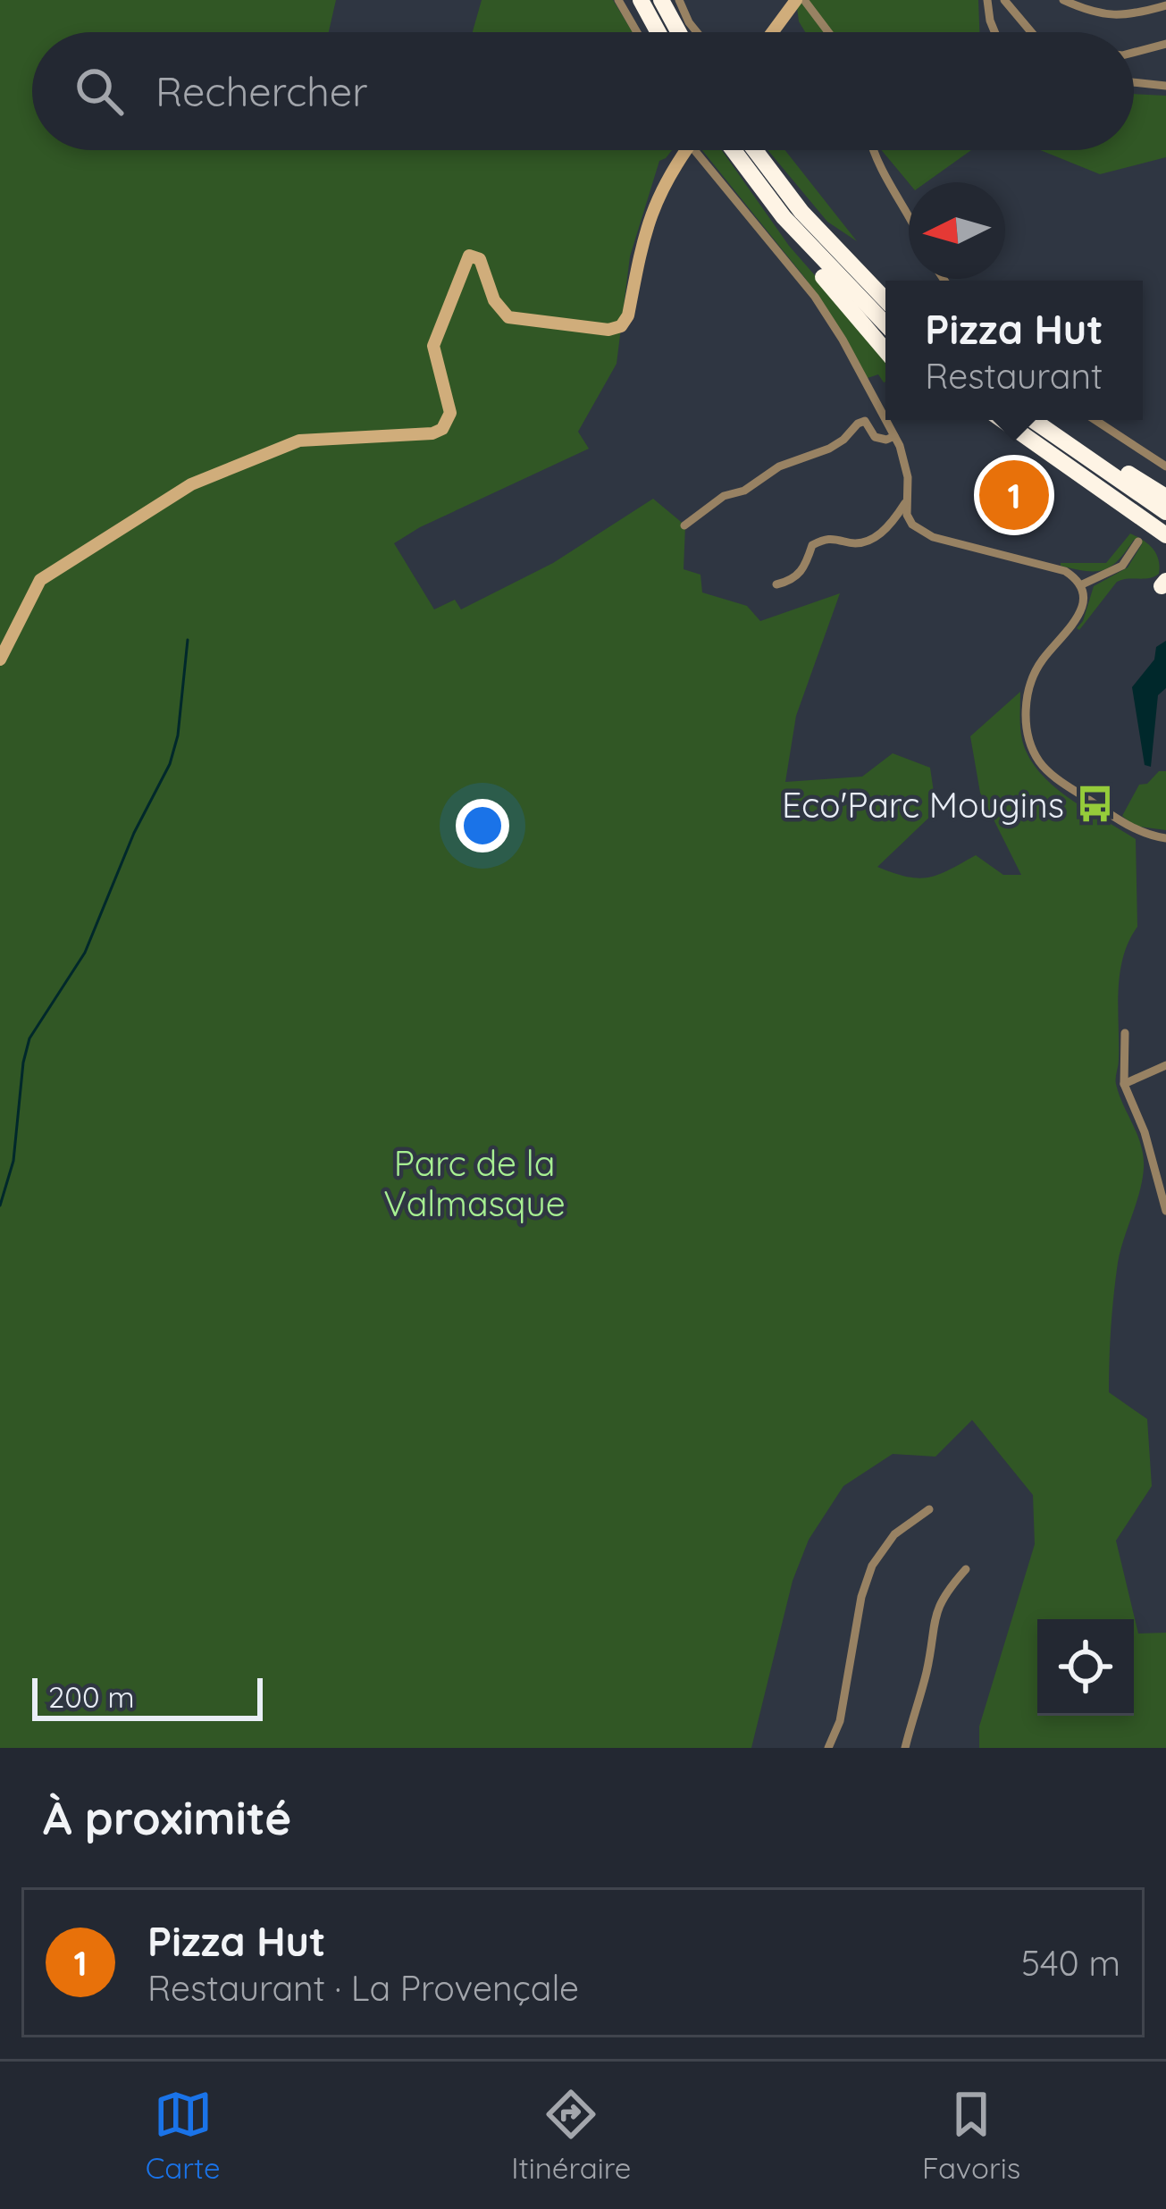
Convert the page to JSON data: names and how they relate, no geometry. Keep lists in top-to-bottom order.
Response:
{
  "parks": ["Parc de la Valmasque"],
  "places": {
    "bus stop": ["Eco'Parc Mougins"]
  },
  "scale_bar": "200 m",
  "north": "left",
  "page": {
    "search": "Rechercher",
    "popup": ["Pizza Hut", "Restaurant"],
    "pins": "1",
    "scale": "200 m",
    "heading": "À proximité",
    "list": [
      {
        "mark": "1",
        "name": "Pizza Hut",
        "note": "Restaurant · La Provençale",
        "value": "540 m"
      }
    ],
    "nav": ["Carte", "Itinéraire", "Favoris"]
  }
}
